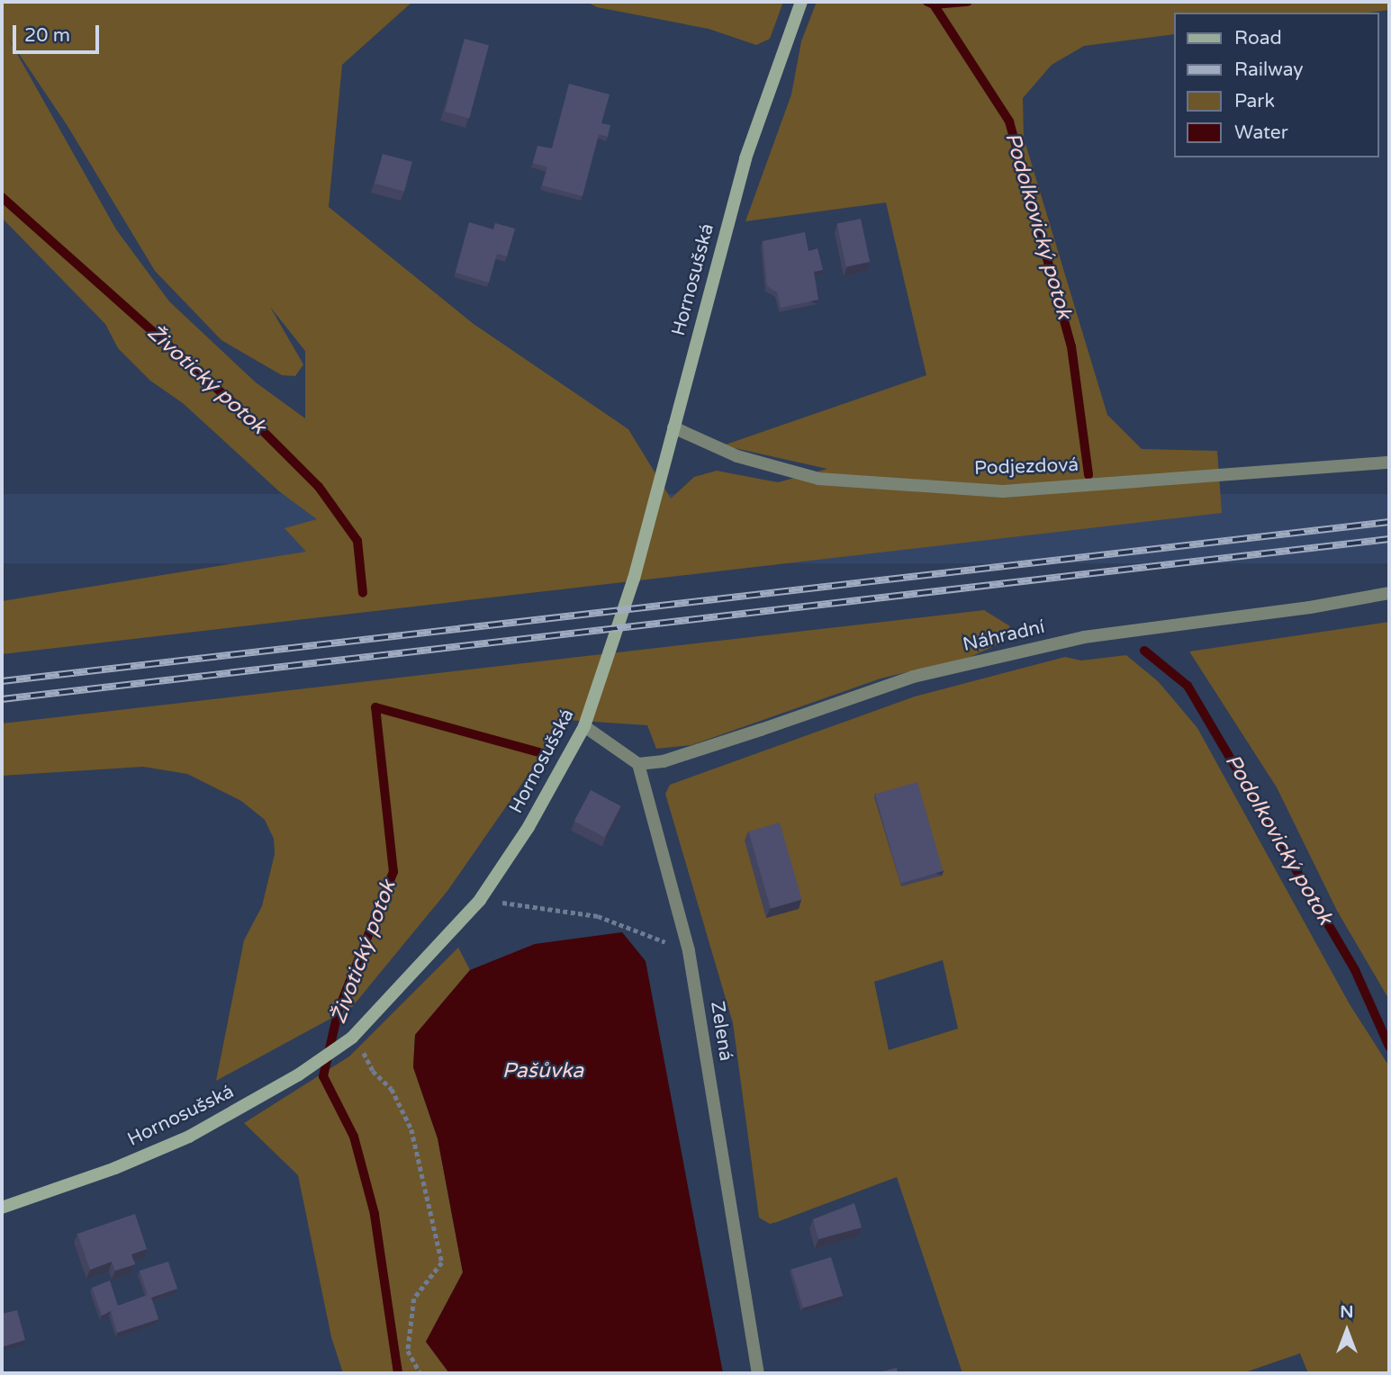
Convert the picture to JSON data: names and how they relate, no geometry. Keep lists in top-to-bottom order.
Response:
{
  "streets": {
    "street": [
      "Hornosušská",
      "Podjezdová",
      "Náhradní",
      "Zelená"
    ]
  },
  "crossings": [
    ["Hornosušská", "Podjezdová"],
    ["Náhradní", "Zelená"]
  ],
  "water": ["Podolkovický potok", "Životický potok", "Pašůvka"],
  "legend": [
    "Road",
    "Railway",
    "Park",
    "Water"
  ],
  "scale_bar": "20 m",
  "north": "top"
}
